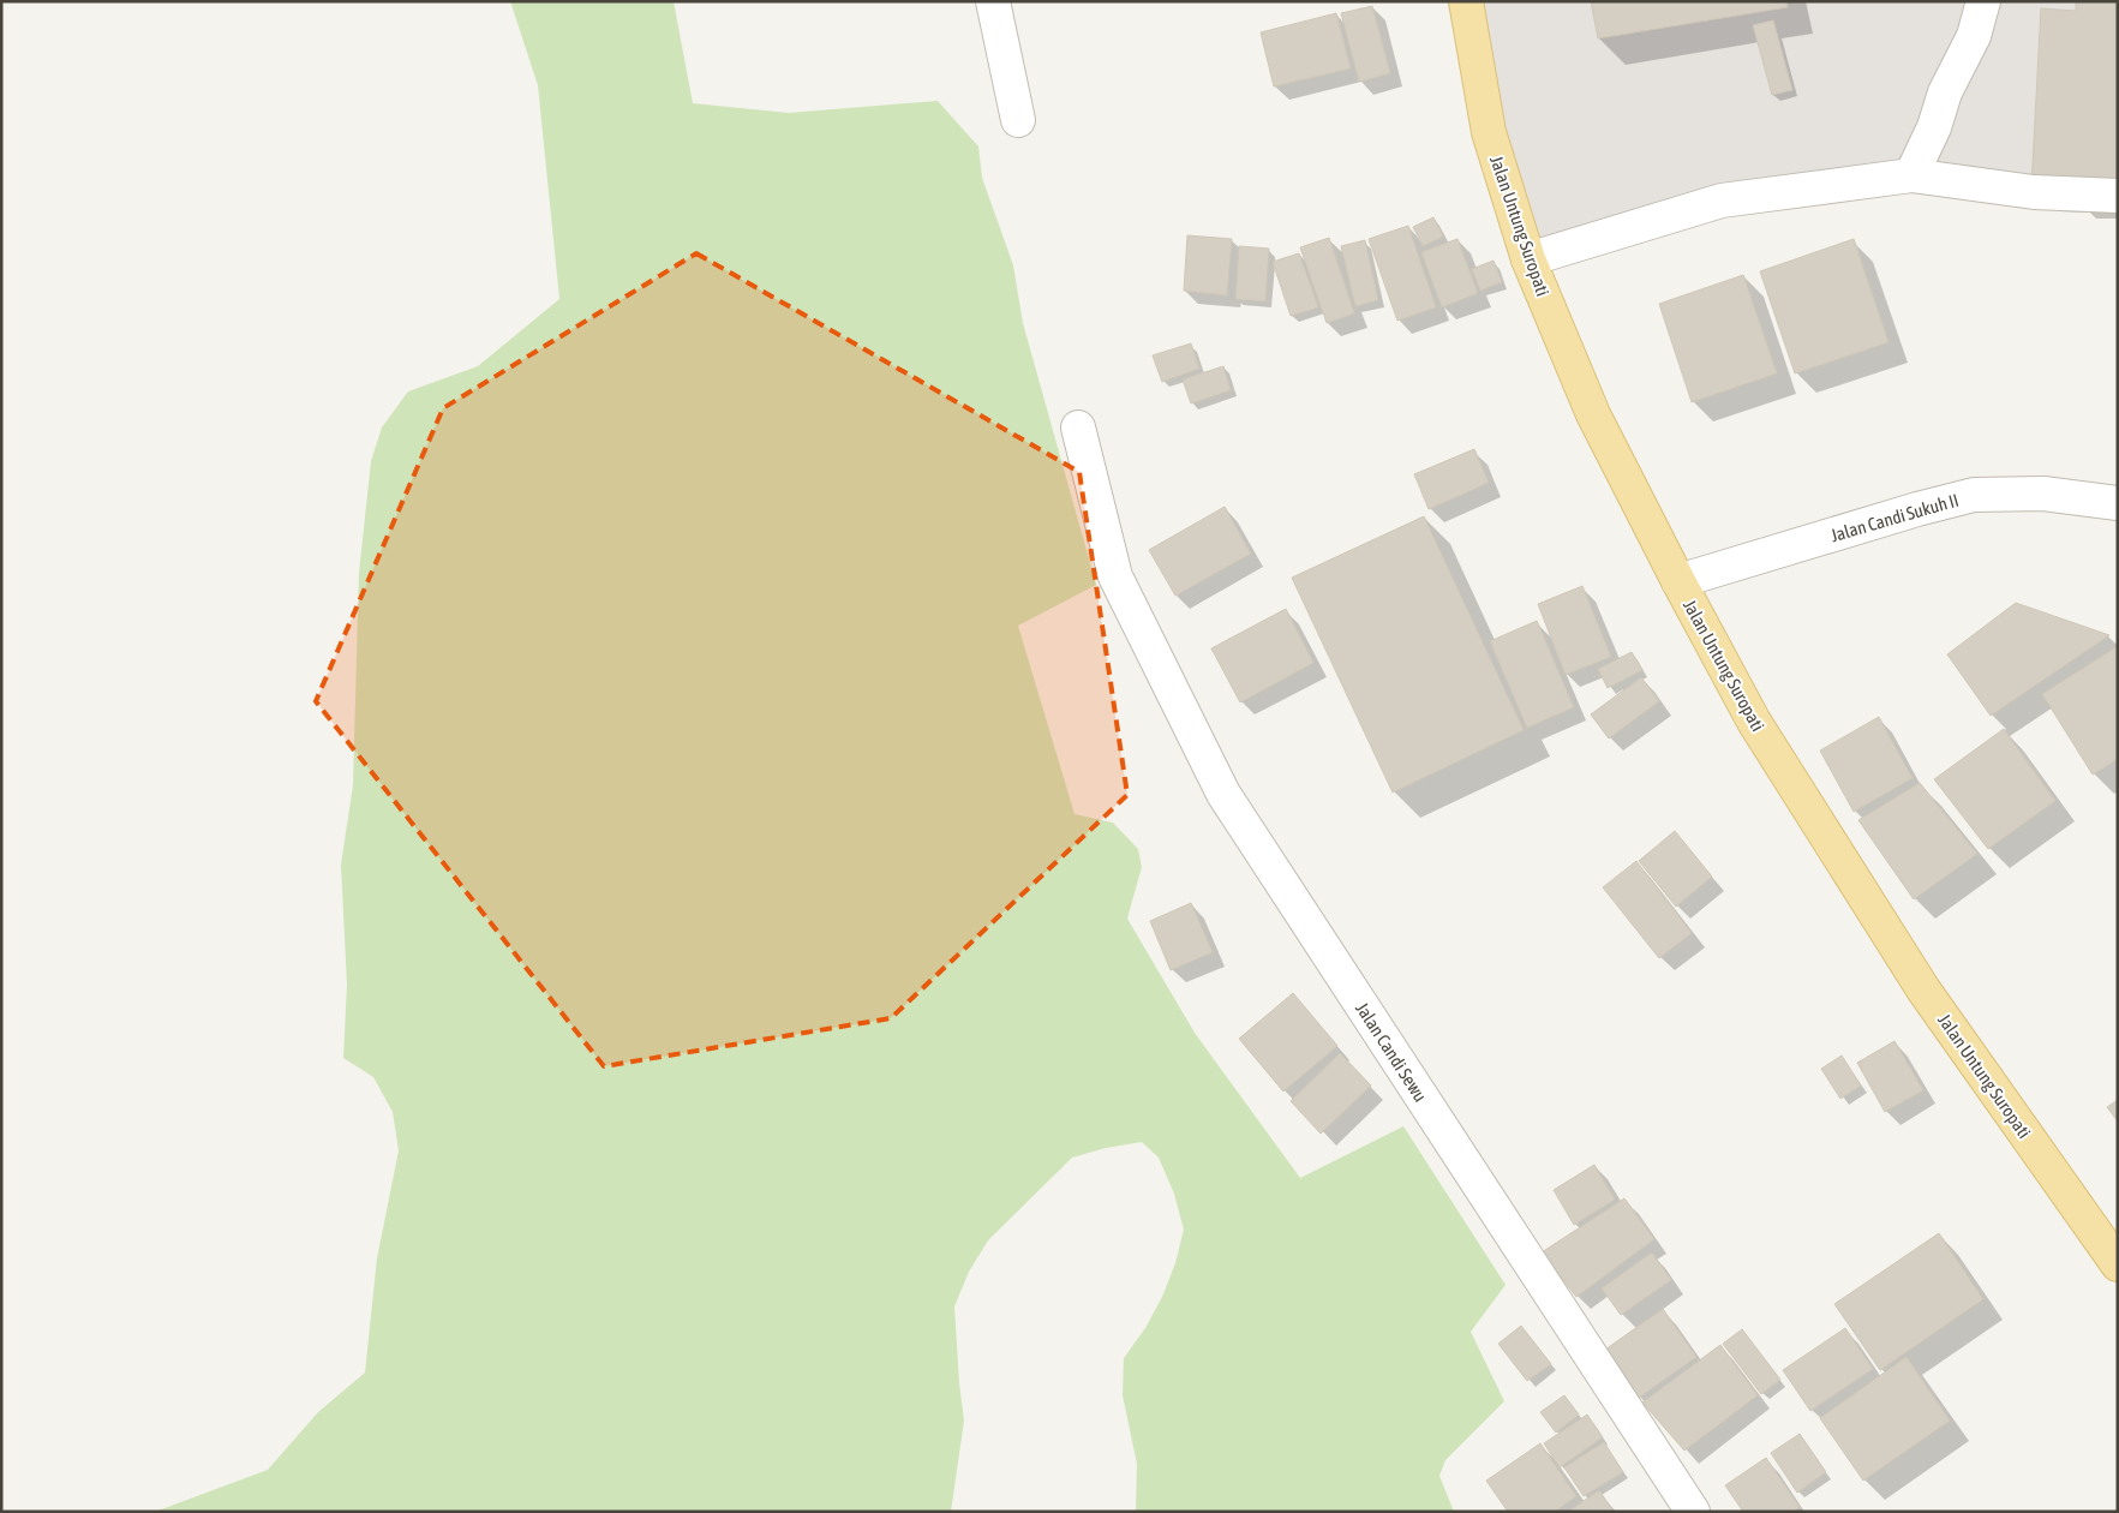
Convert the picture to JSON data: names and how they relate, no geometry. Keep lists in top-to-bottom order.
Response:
{
  "streets": {
    "main road": ["Jalan Untung Suropati"],
    "street": ["Jalan Candi Sukuh II", "Jalan Candi Sewu"]
  },
  "crossings": [
    ["Jalan Untung Suropati", "Jalan Candi Sukuh II"]
  ]
}
